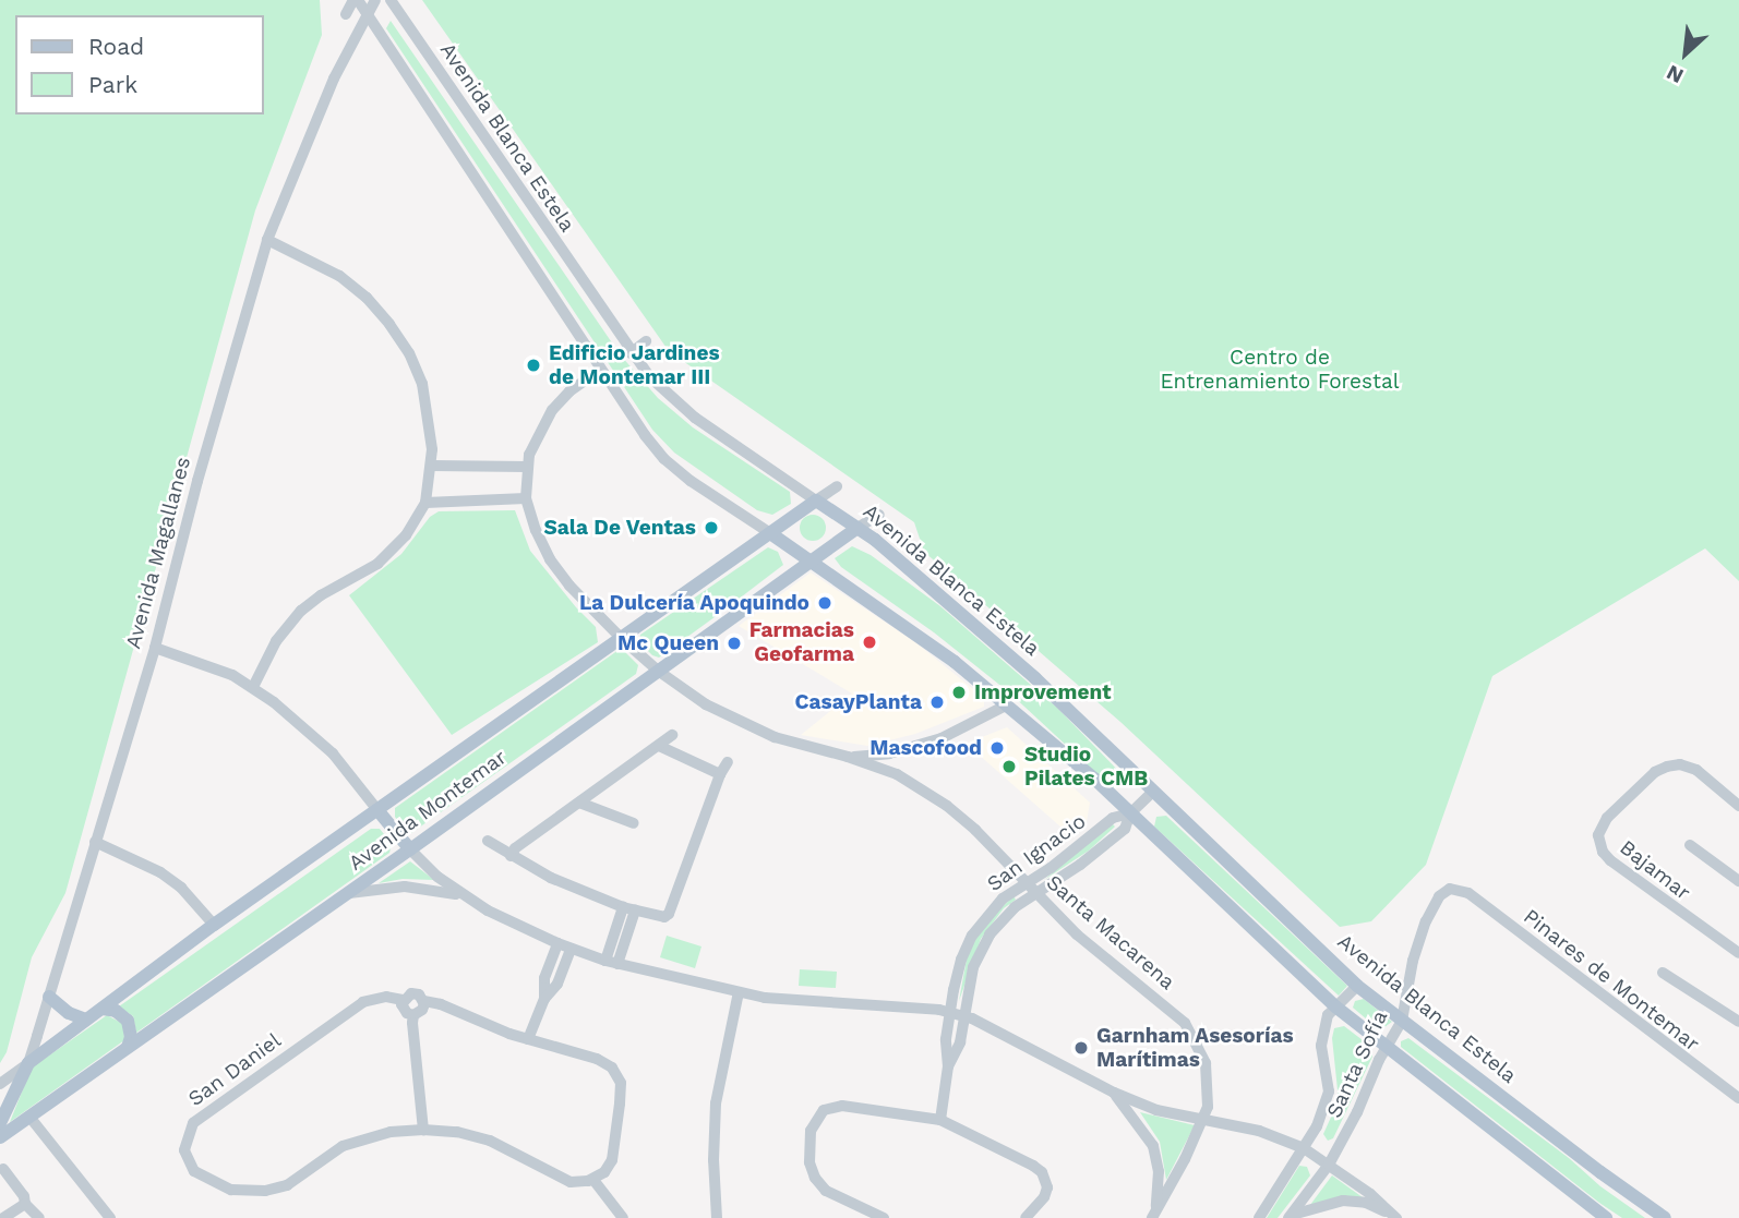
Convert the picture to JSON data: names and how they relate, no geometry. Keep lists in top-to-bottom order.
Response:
{
  "streets": {
    "main road": ["Avenida Blanca Estela", "Avenida Magallanes", "Avenida Montemar"],
    "street": [
      "San Ignacio",
      "Bajamar",
      "Santa Macarena",
      "Pinares de Montemar",
      "Santa Sofía",
      "San Daniel"
    ]
  },
  "crossings": [
    ["Avenida Blanca Estela", "Avenida Montemar"],
    ["Avenida Blanca Estela", "San Ignacio"],
    ["Avenida Blanca Estela", "Santa Sofía"],
    ["Avenida Magallanes", "Avenida Montemar"],
    ["Avenida Montemar", "Santa Macarena"],
    ["San Ignacio", "Santa Macarena"],
    ["Pinares de Montemar", "Santa Sofía"]
  ],
  "parks": ["Centro de Entrenamiento Forestal"],
  "places": [
    "Edificio Jardines de Montemar III",
    "Sala De Ventas",
    "La Dulcería Apoquindo",
    "Farmacias Geofarma",
    "Mc Queen",
    "Improvement",
    "CasayPlanta",
    "Mascofood",
    "Studio Pilates CMB",
    "Garnham Asesorías Marítimas"
  ],
  "legend": ["Road", "Park"],
  "north": "bottom left"
}
